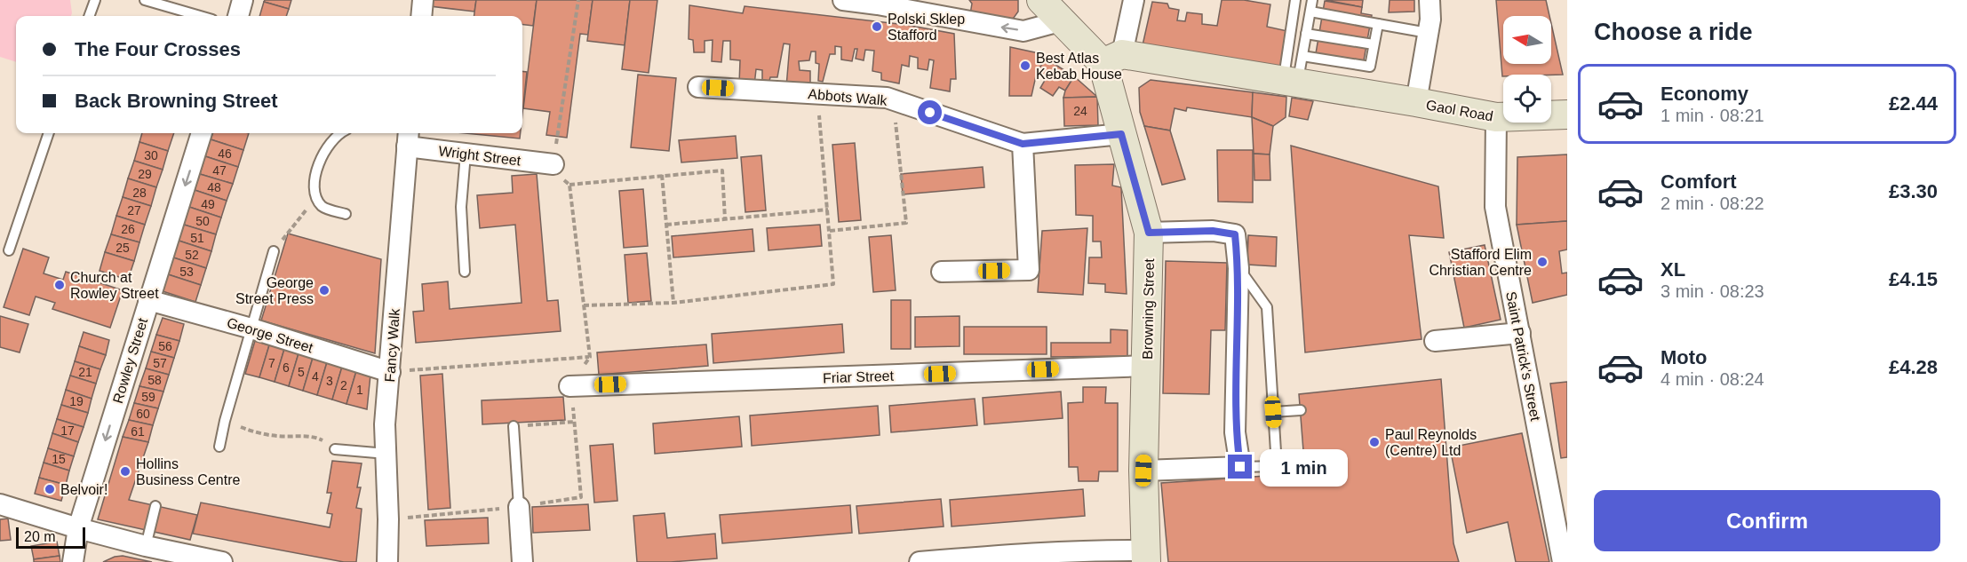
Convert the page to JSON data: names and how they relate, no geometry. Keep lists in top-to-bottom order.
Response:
{
  "streets": {
    "main road": ["Gaol Road", "Browning Street"],
    "street": [
      "Abbots Walk",
      "Wright Street",
      "George Street",
      "Fancy Walk",
      "Saint Patrick's Street",
      "Rowley Street",
      "Friar Street"
    ]
  },
  "crossings": [
    ["Abbots Walk", "Browning Street"],
    ["Gaol Road", "Browning Street"],
    ["Gaol Road", "Saint Patrick's Street"],
    ["Wright Street", "Fancy Walk"],
    ["Browning Street", "Friar Street"],
    ["George Street", "Fancy Walk"],
    ["George Street", "Rowley Street"]
  ],
  "one_way": ["Rowley Street"],
  "places": [
    "Polski Sklep Stafford",
    "Best Atlas Kebab House",
    "Stafford Elim Christian Centre",
    "Church at Rowley Street",
    "George Street Press",
    "Paul Reynolds (Centre) Ltd",
    "Hollins Business Centre",
    "Belvoir!"
  ],
  "house_numbers": [
    "24",
    "46",
    "30",
    "47",
    "29",
    "48",
    "28",
    "49",
    "27",
    "50",
    "26",
    "51",
    "25",
    "52",
    "53",
    "56",
    "57",
    "7",
    "6",
    "21",
    "5",
    "4",
    "58",
    "3",
    "2",
    "1",
    "59",
    "19",
    "60",
    "17",
    "61",
    "15"
  ],
  "scale_bar": "20 m",
  "north": "left",
  "page": {
    "heading": "Choose a ride",
    "banner": ["The Four Crosses", "Back Browning Street"],
    "list": [
      {
        "name": "Economy",
        "note": "1 min · 08:21",
        "value": "£2.44"
      },
      {
        "name": "Comfort",
        "note": "2 min · 08:22",
        "value": "£3.30"
      },
      {
        "name": "XL",
        "note": "3 min · 08:23",
        "value": "£4.15"
      },
      {
        "name": "Moto",
        "note": "4 min · 08:24",
        "value": "£4.28"
      }
    ],
    "bubble": "1 min",
    "buttons": "Confirm",
    "scale": "20 m"
  }
}
